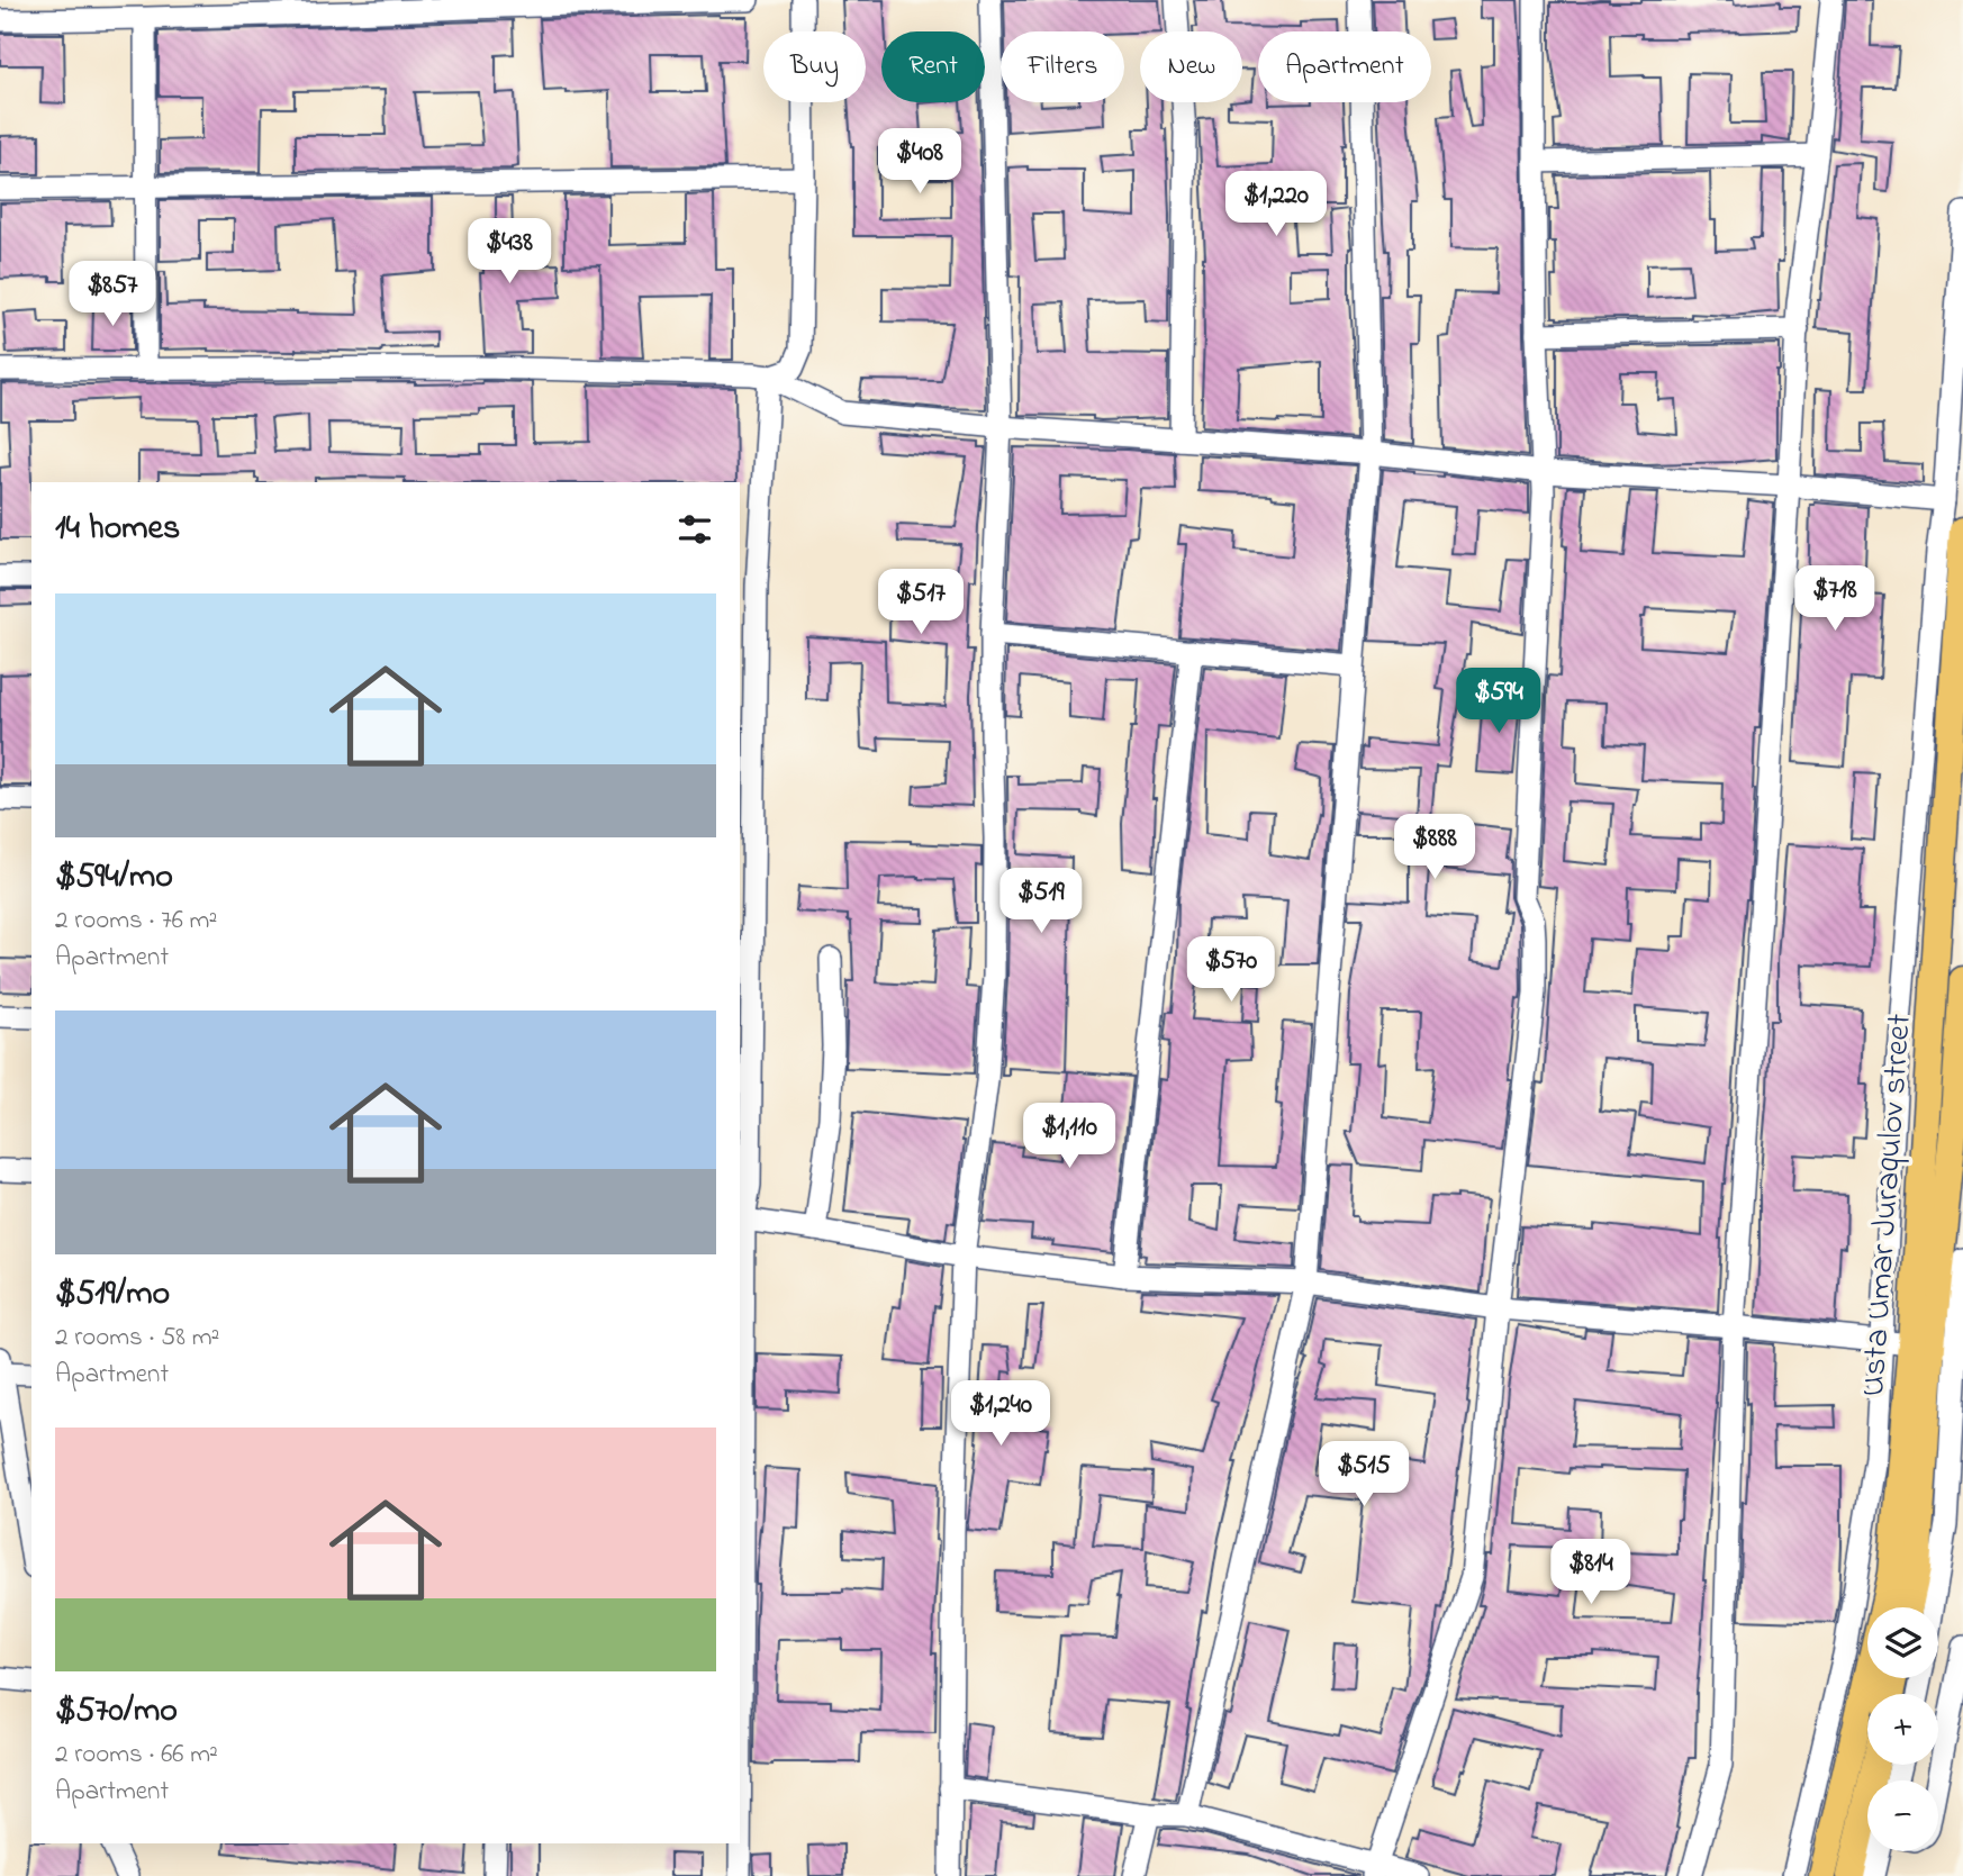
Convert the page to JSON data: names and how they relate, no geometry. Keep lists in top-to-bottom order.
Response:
{
  "streets": {
    "main road": ["Usta Umar Juraqulov street"]
  },
  "page": {
    "chip": [
      "Buy",
      "Rent",
      "Filters",
      "New",
      "Apartment"
    ],
    "price": [
      "$408",
      "$1,220",
      "$438",
      "$857",
      "$718",
      "$517",
      "$594",
      "$888",
      "$519",
      "$570",
      "$1,110",
      "$1,240",
      "$515",
      "$814"
    ],
    "heading": "14 homes",
    "list": [
      {
        "name": "$594/mo",
        "note": "2 rooms · 76 m² · Apartment"
      },
      {
        "name": "$519/mo",
        "note": "2 rooms · 58 m² · Apartment"
      },
      {
        "name": "$570/mo",
        "note": "2 rooms · 66 m² · Apartment"
      }
    ],
    "map_buttons": ["+", "−"]
  }
}
